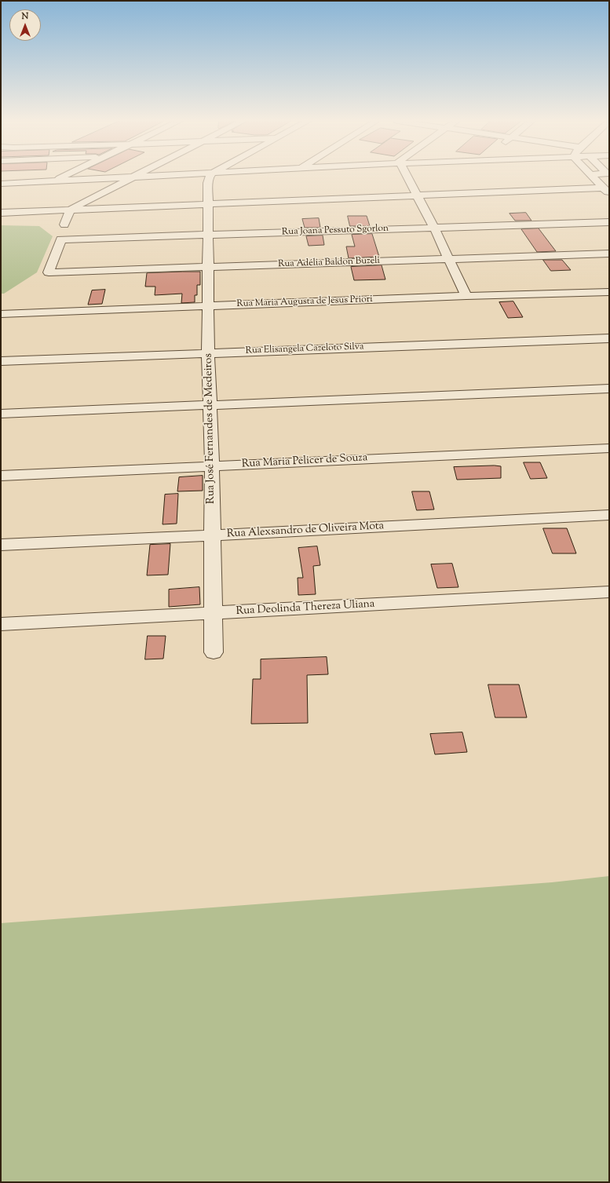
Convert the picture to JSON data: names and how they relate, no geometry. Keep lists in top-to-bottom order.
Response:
{
  "streets": {
    "street": [
      "Rua Joana Pessuto Sgorlon",
      "Rua Adélia Baldon Buzeli",
      "Rua Maria Augusta de Jesus Priori",
      "Rua Elisangela Cazeloto Silva",
      "Rua José Fernandes de Medeiros",
      "Rua Maria Pelicer de Souza",
      "Rua Alexsandro de Oliveira Mota",
      "Rua Deolinda Thereza Uliana"
    ]
  },
  "crossings": [
    ["Rua Joana Pessuto Sgorlon", "Rua Adélia Baldon Buzeli"],
    ["Rua Joana Pessuto Sgorlon", "Rua José Fernandes de Medeiros"],
    ["Rua Adélia Baldon Buzeli", "Rua José Fernandes de Medeiros"],
    ["Rua Maria Augusta de Jesus Priori", "Rua José Fernandes de Medeiros"],
    ["Rua Elisangela Cazeloto Silva", "Rua José Fernandes de Medeiros"],
    ["Rua José Fernandes de Medeiros", "Rua Maria Pelicer de Souza"],
    ["Rua José Fernandes de Medeiros", "Rua Alexsandro de Oliveira Mota"],
    ["Rua José Fernandes de Medeiros", "Rua Deolinda Thereza Uliana"]
  ],
  "north": "top"
}
